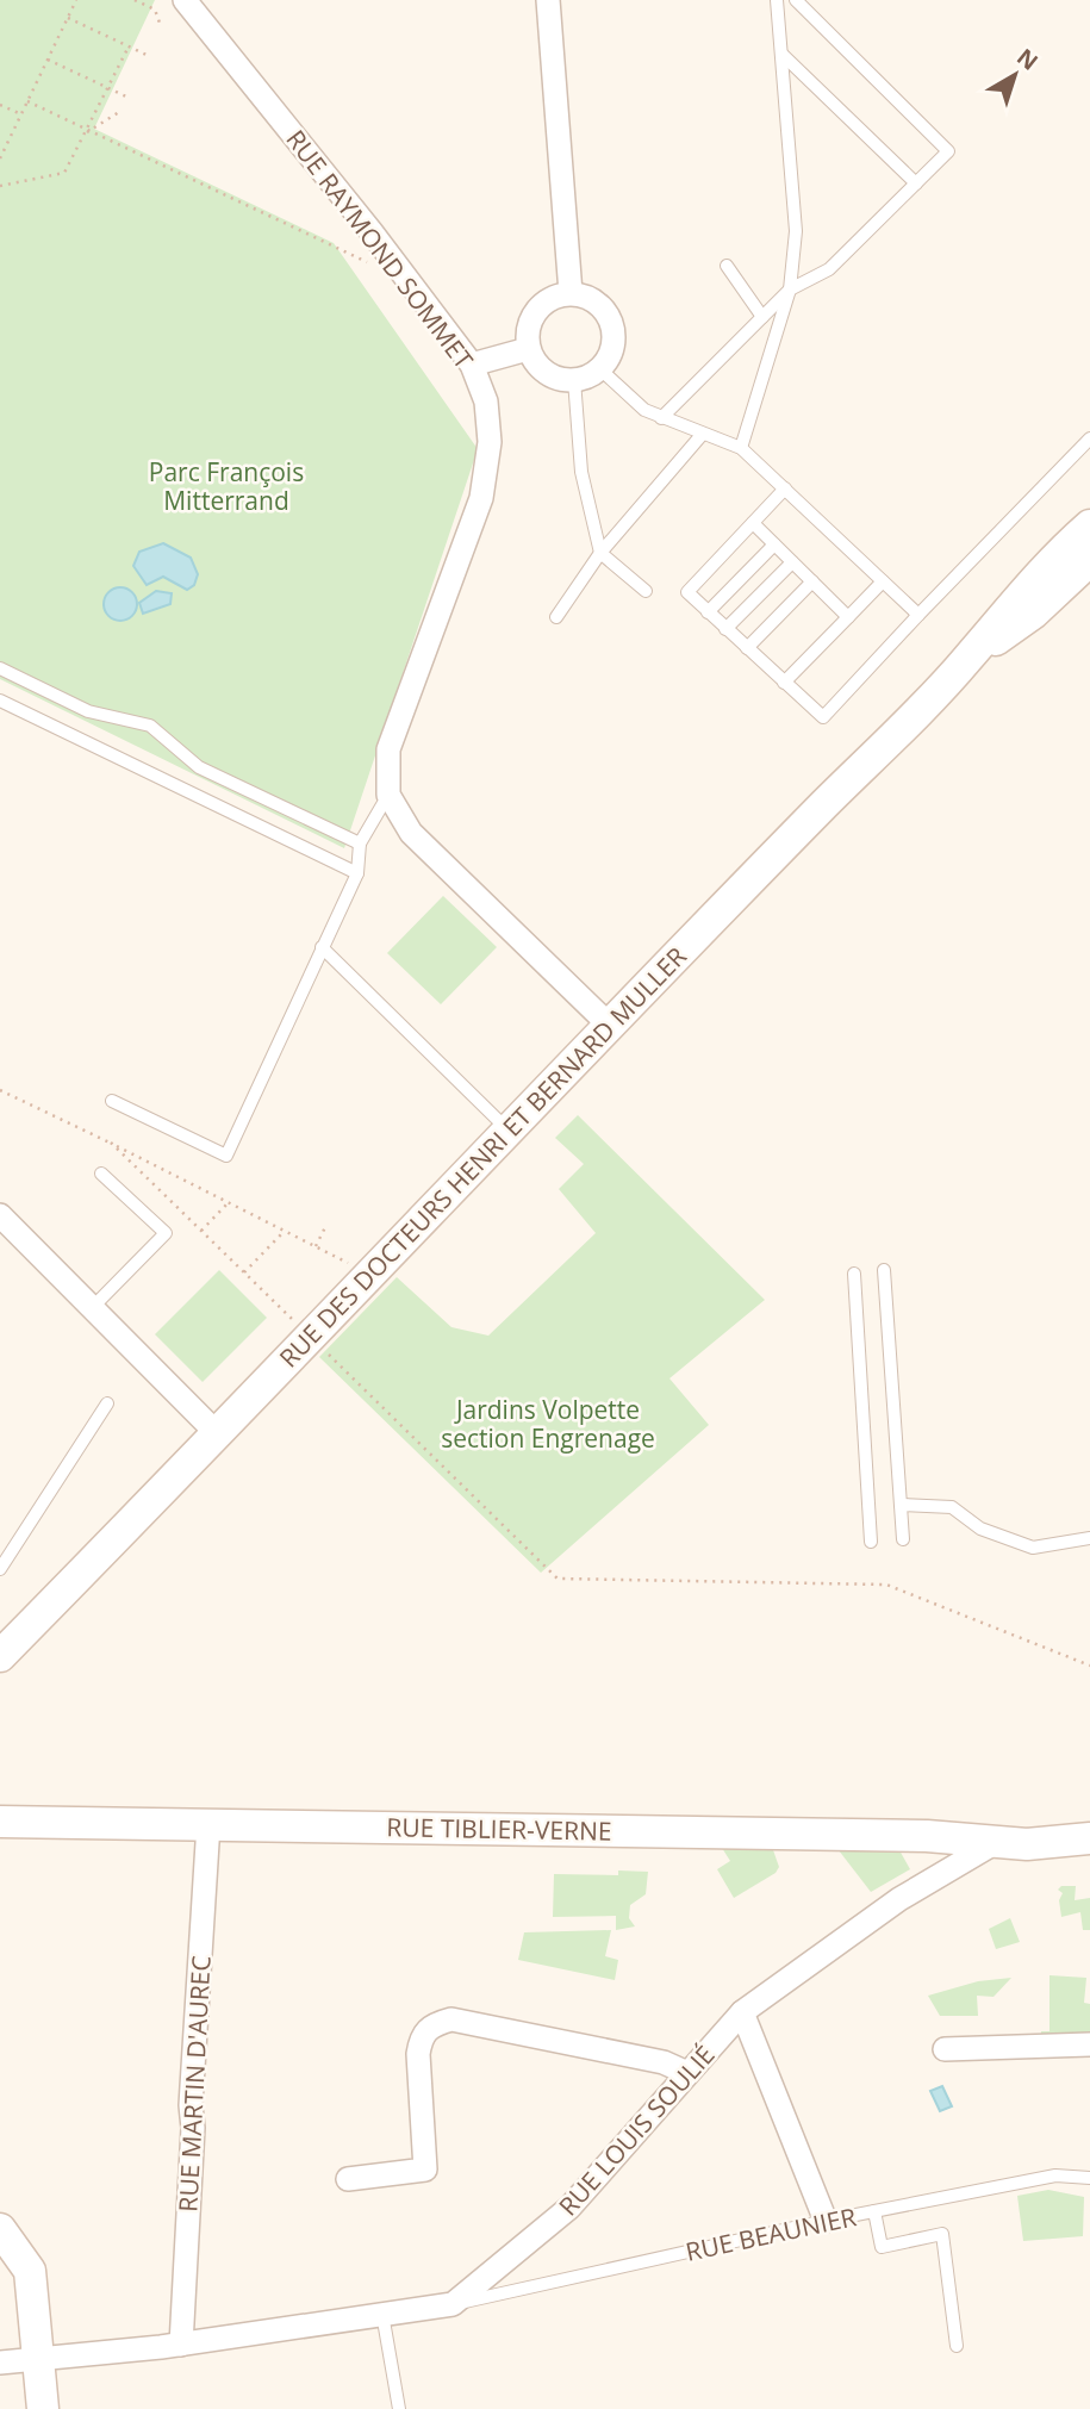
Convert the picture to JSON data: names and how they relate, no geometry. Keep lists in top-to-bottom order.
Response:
{
  "streets": {
    "main road": ["RUE DES DOCTEURS HENRI ET BERNARD MULLER", "RUE TIBLIER-VERNE"],
    "street": ["RUE RAYMOND SOMMET", "RUE MARTIN D'AUREC", "RUE LOUIS SOULIÉ"],
    "lane": ["RUE BEAUNIER"]
  },
  "crossings": [
    ["RUE TIBLIER-VERNE", "RUE MARTIN D'AUREC"],
    ["RUE TIBLIER-VERNE", "RUE LOUIS SOULIÉ"],
    ["RUE LOUIS SOULIÉ", "RUE BEAUNIER"]
  ],
  "parks": ["Parc François Mitterrand", "Jardins Volpette section Engrenage"],
  "north": "top right"
}
